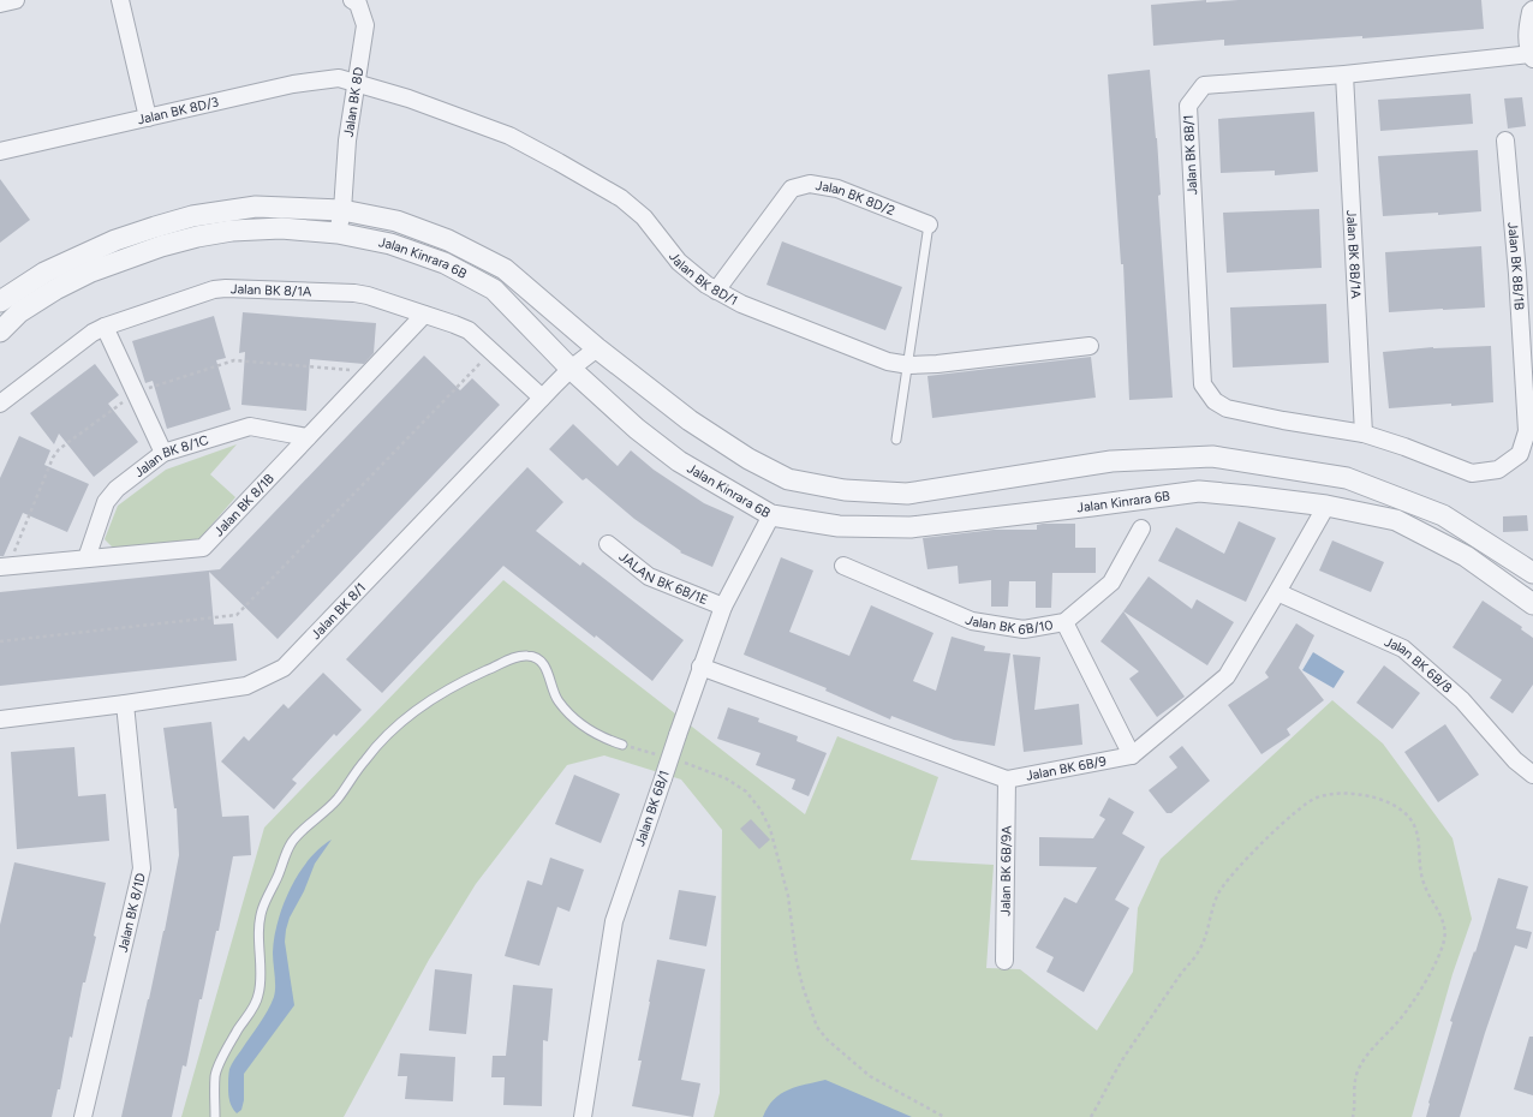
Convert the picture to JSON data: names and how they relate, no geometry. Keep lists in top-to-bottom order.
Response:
{
  "streets": {
    "street": [
      "Jalan BK 8D",
      "Jalan BK 8D/3",
      "Jalan BK 8B/1",
      "Jalan BK 8D/2",
      "Jalan BK 8B/1A",
      "Jalan Kinrara 6B",
      "Jalan BK 8B/1B",
      "Jalan BK 8D/1",
      "Jalan BK 8/1A",
      "Jalan BK 8/1C",
      "Jalan BK 8/1B",
      "JALAN BK 6B/1E",
      "Jalan BK 8/1",
      "Jalan BK 6B/10",
      "Jalan BK 6B/8",
      "Jalan BK 6B/9",
      "Jalan BK 6B/1",
      "Jalan BK 6B/9A",
      "Jalan BK 8/1D"
    ]
  },
  "crossings": [
    ["Jalan BK 8D", "Jalan BK 8D/3"],
    ["Jalan BK 8D", "Jalan Kinrara 6B"],
    ["Jalan BK 8D", "Jalan BK 8D/1"],
    ["Jalan BK 8D/3", "Jalan BK 8D/1"],
    ["Jalan BK 8B/1", "Jalan BK 8B/1A"],
    ["Jalan BK 8B/1", "Jalan BK 8B/1B"],
    ["Jalan BK 8D/2", "Jalan BK 8D/1"],
    ["Jalan BK 8B/1A", "Jalan BK 8B/1B"],
    ["Jalan Kinrara 6B", "Jalan BK 8/1"],
    ["Jalan Kinrara 6B", "Jalan BK 6B/9"],
    ["Jalan Kinrara 6B", "Jalan BK 6B/1"],
    ["Jalan BK 8/1A", "Jalan BK 8/1B"],
    ["Jalan BK 8/1A", "Jalan BK 8/1"],
    ["Jalan BK 8/1C", "Jalan BK 8/1B"],
    ["JALAN BK 6B/1E", "Jalan BK 6B/1"],
    ["Jalan BK 8/1", "Jalan BK 8/1D"],
    ["Jalan BK 6B/8", "Jalan BK 6B/9"],
    ["Jalan BK 6B/9", "Jalan BK 6B/9A"]
  ]
}
